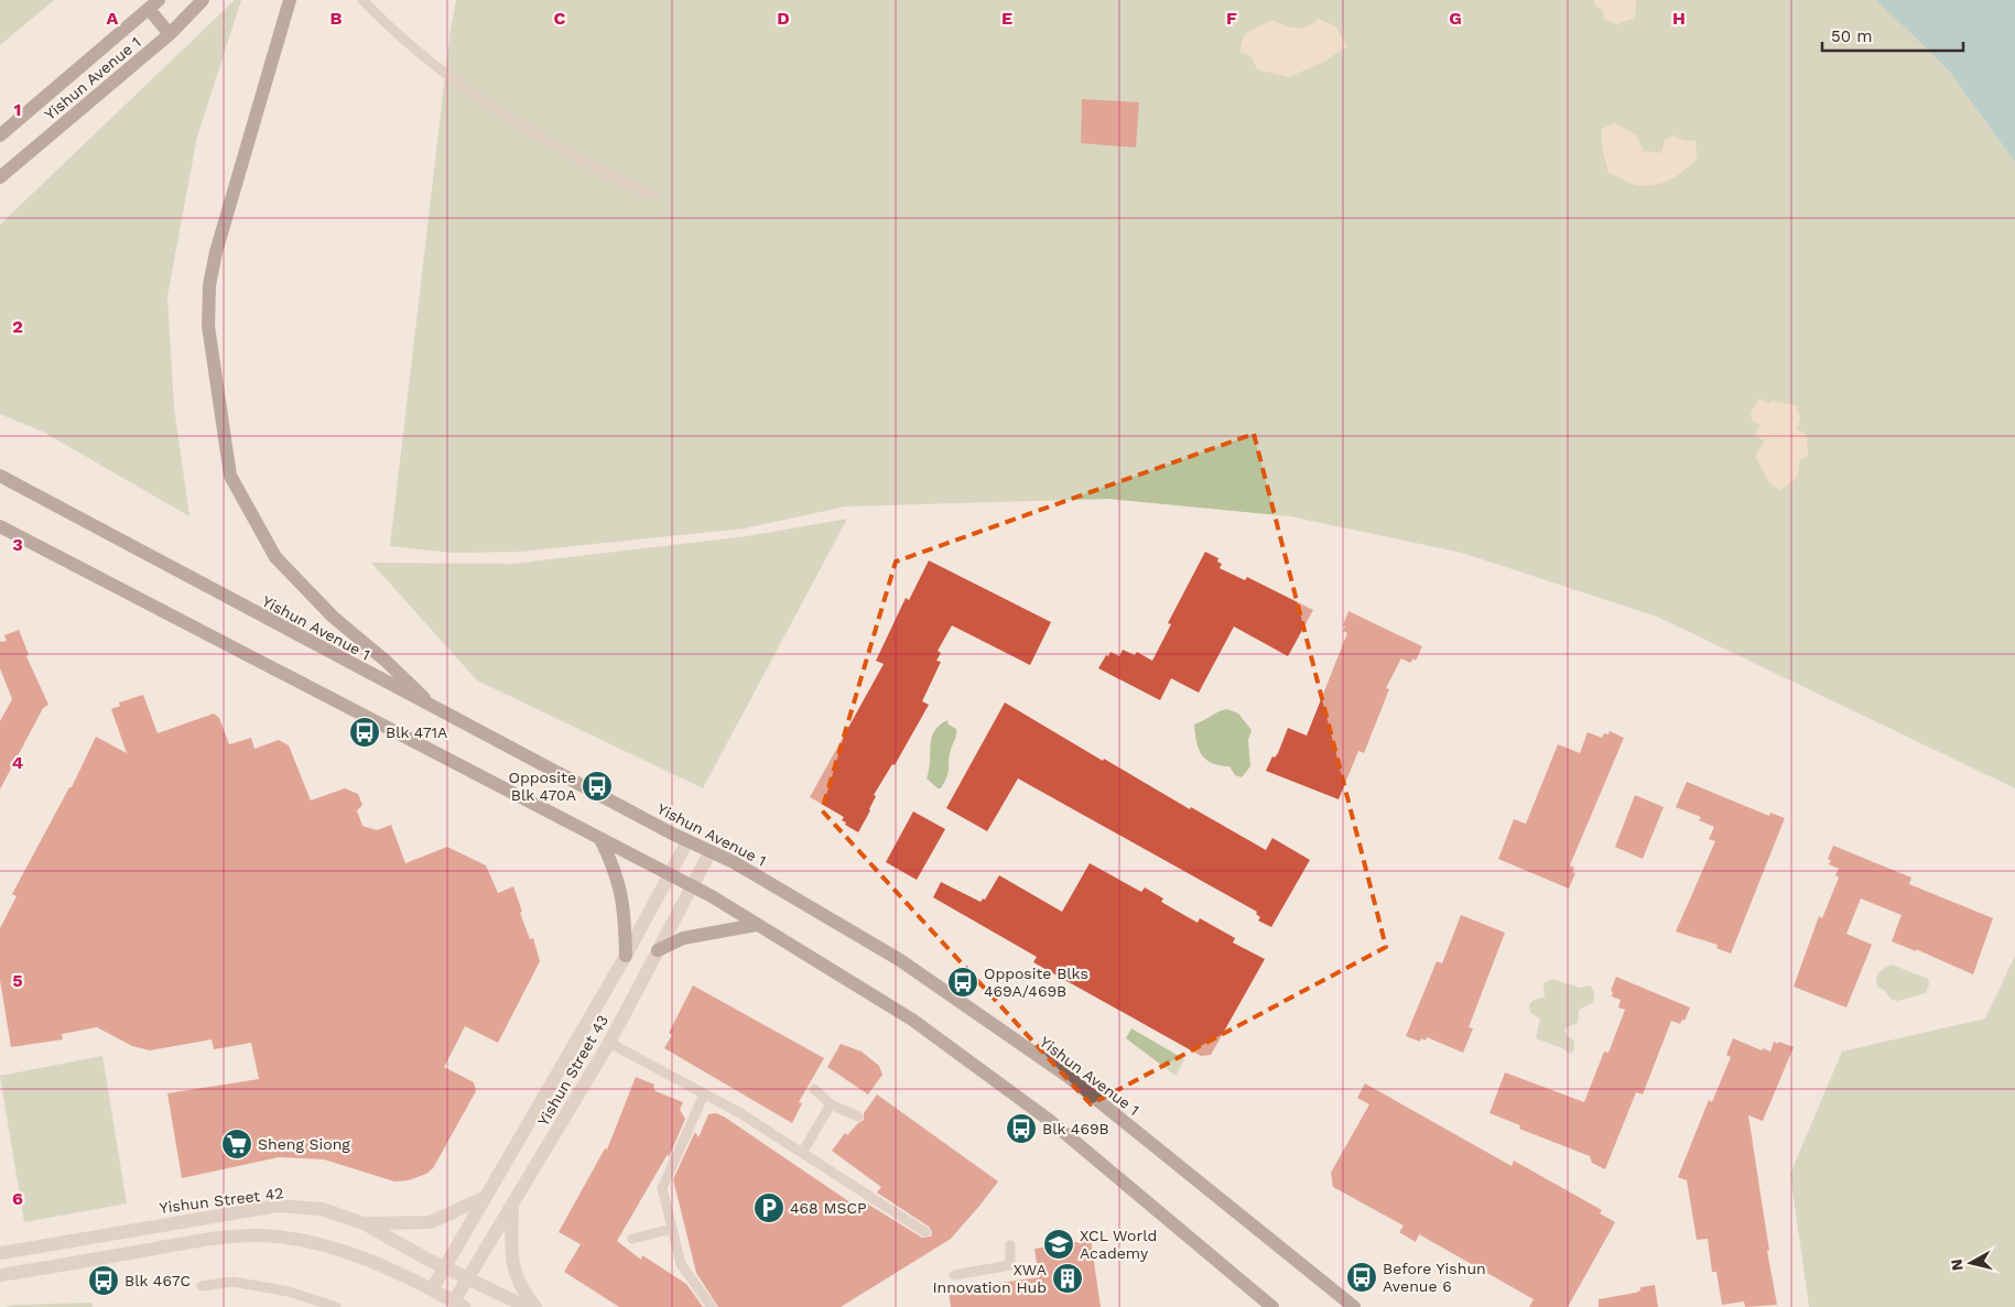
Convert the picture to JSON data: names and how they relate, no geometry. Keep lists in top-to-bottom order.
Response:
{
  "streets": {
    "main road": ["Yishun Avenue 1"],
    "street": ["Yishun Street 43", "Yishun Street 42"]
  },
  "crossings": [
    ["Yishun Avenue 1", "Yishun Street 43"],
    ["Yishun Street 43", "Yishun Street 42"]
  ],
  "places": {
    "bus stop": [
      "Blk 471A",
      "Opposite Blk 470A",
      "Opposite Blks 469A/469B",
      "Blk 469B",
      "Before Yishun Avenue 6",
      "Blk 467C"
    ],
    "supermarket": ["Sheng Siong"],
    "parking": ["468 MSCP"],
    "school or university": ["XCL World Academy"],
    "building": ["XWA Innovation Hub"]
  },
  "scale_bar": "50 m",
  "north": "left",
  "grid": {
    "columns": [
      "A",
      "B",
      "C",
      "D",
      "E",
      "F",
      "G",
      "H"
    ],
    "rows": [
      "1",
      "2",
      "3",
      "4",
      "5",
      "6"
    ]
  }
}
